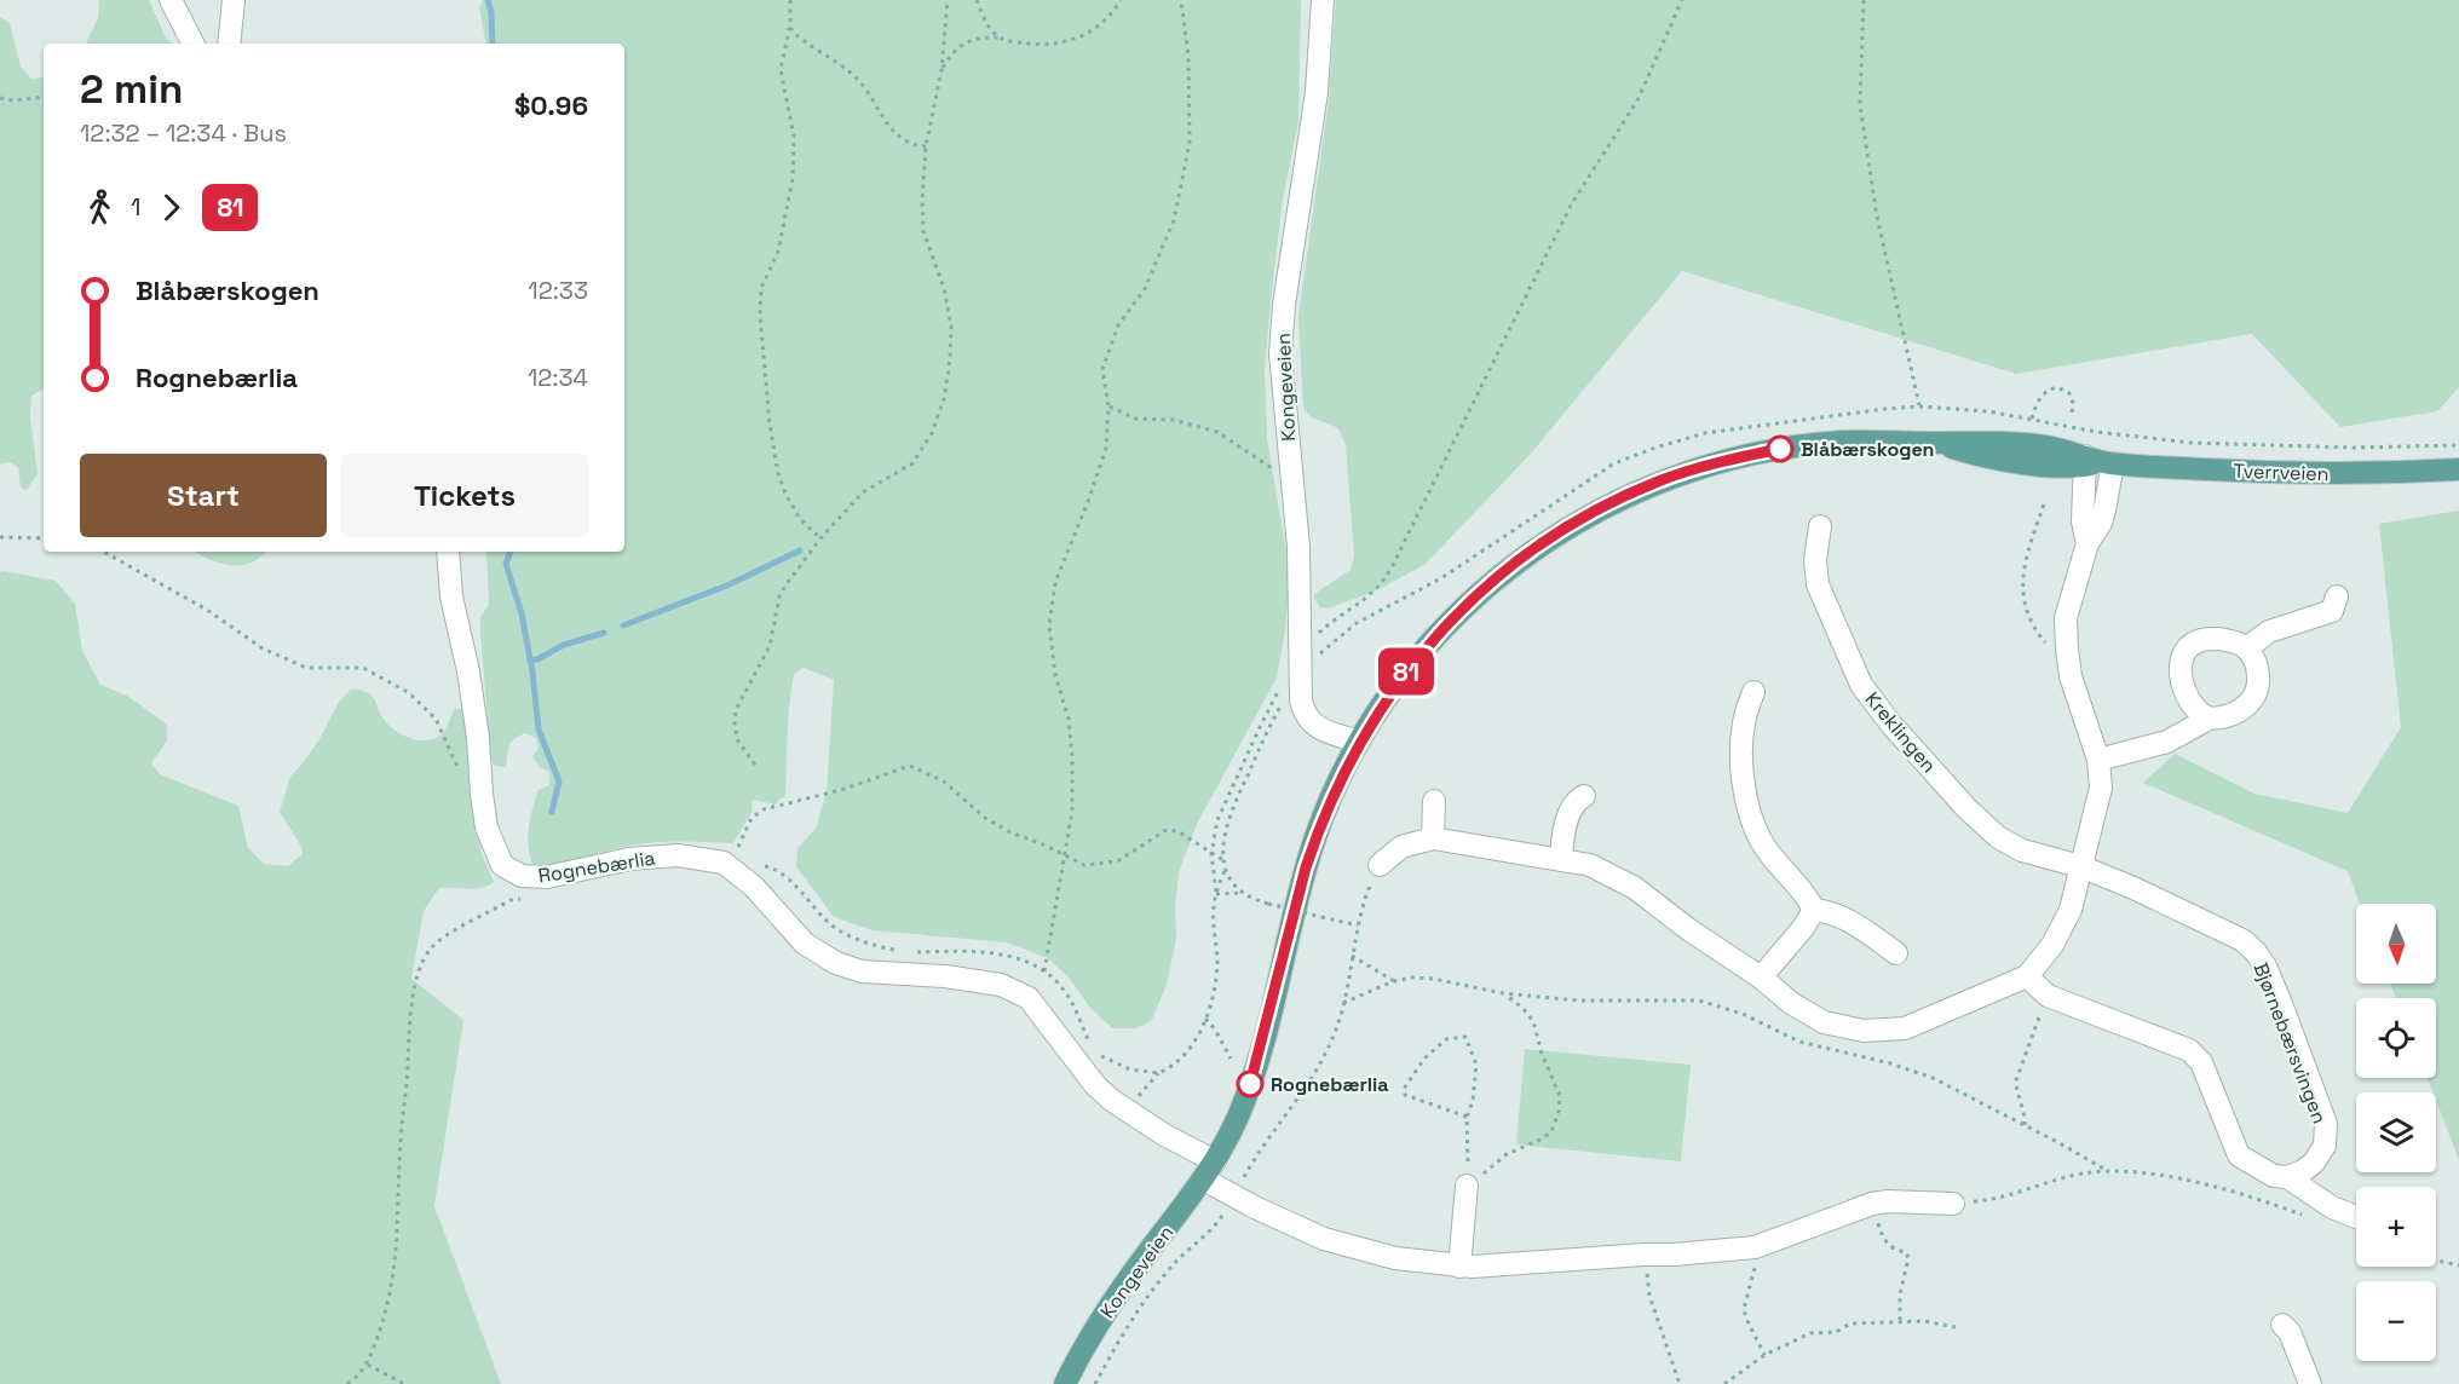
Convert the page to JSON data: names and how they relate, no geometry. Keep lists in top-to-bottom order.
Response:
{
  "streets": {
    "main road": ["Kongeveien", "Tverrveien"],
    "street": ["Kreklingen", "Rognebærlia", "Bjørnebærsvingen"]
  },
  "crossings": [
    ["Kongeveien", "Tverrveien"],
    ["Kongeveien", "Rognebærlia"],
    ["Tverrveien", "Rognebærlia"],
    ["Kreklingen", "Bjørnebærsvingen"]
  ],
  "places": ["Blåbærskogen", "Rognebærlia"],
  "lines": ["bus line 81"],
  "north": "bottom",
  "page": {
    "on_map": "81",
    "heading": ["2 min", "12:32 – 12:34 · Bus", "$0.96"],
    "legs": ["1", "81"],
    "list": [
      {
        "name": "Blåbærskogen",
        "value": "12:33"
      },
      {
        "name": "Rognebærlia",
        "value": "12:34"
      }
    ],
    "buttons": ["Start", "Tickets"],
    "map_buttons": ["+", "−"]
  }
}
